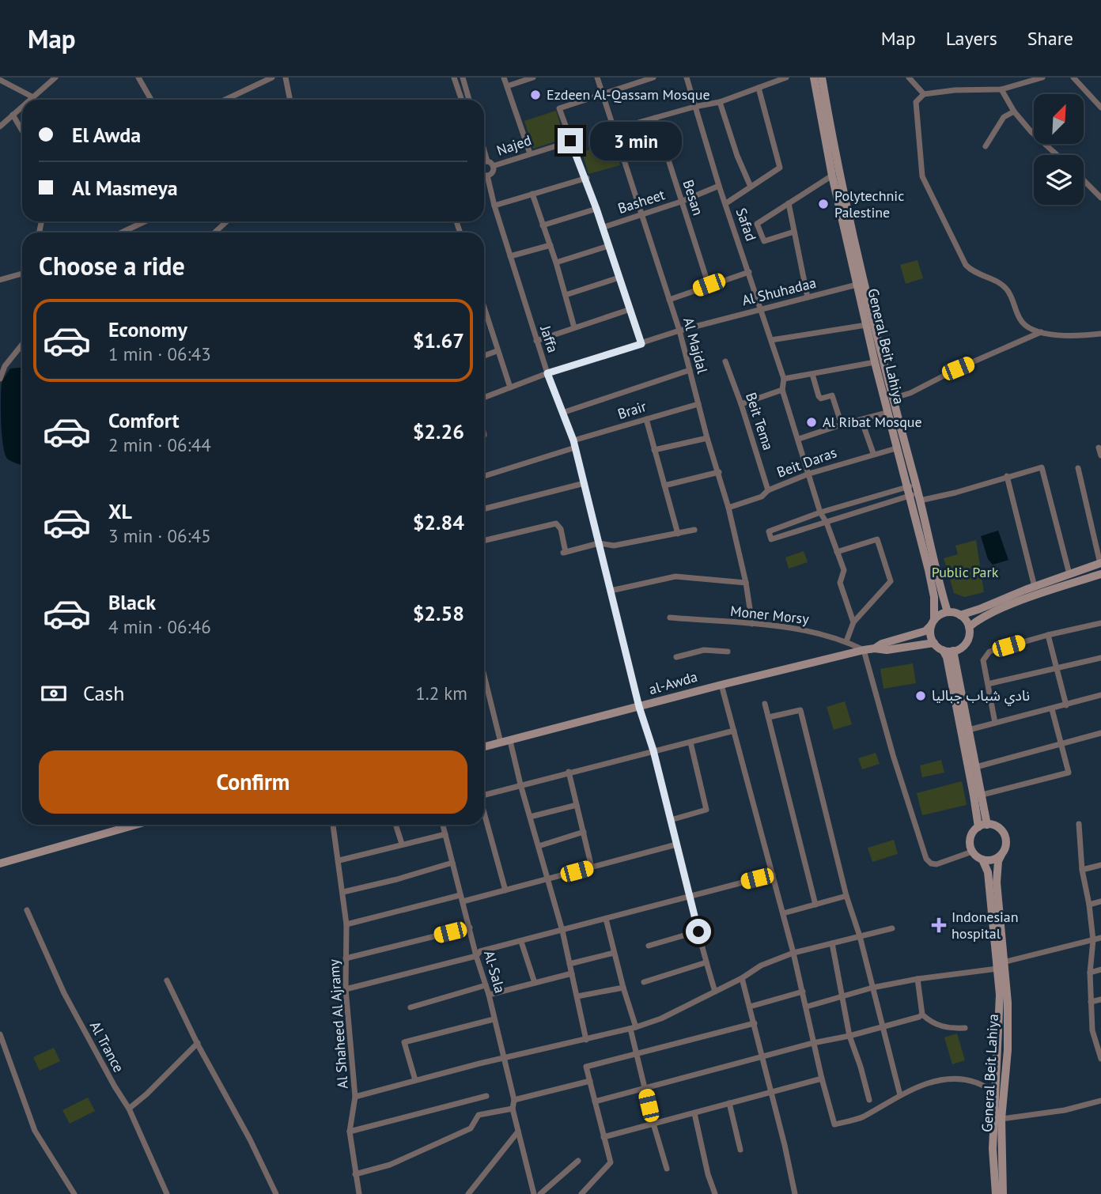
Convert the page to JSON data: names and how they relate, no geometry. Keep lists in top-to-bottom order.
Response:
{
  "streets": {
    "main road": ["General Beit Lahiya", "al-Awda"],
    "street": [
      "Najed",
      "Besan",
      "Basheet",
      "Safad",
      "Al Shuhadaa",
      "Jaffa",
      "Al Majdal",
      "Brair",
      "Beit Tema",
      "Beit Daras",
      "Moner Morsy",
      "Al-Sala",
      "Al Shaheed Al Ajramy",
      "Al Trance"
    ]
  },
  "crossings": [
    ["Besan", "Basheet"],
    ["Basheet", "Safad"],
    ["Basheet", "Al Majdal"],
    ["Safad", "Al Shuhadaa"],
    ["Al Shuhadaa", "Jaffa"],
    ["Al Shuhadaa", "Al Majdal"],
    ["Al Shuhadaa", "General Beit Lahiya"],
    ["Jaffa", "Brair"],
    ["Jaffa", "al-Awda"],
    ["Al Majdal", "Brair"],
    ["Al Majdal", "Beit Daras"],
    ["Al Majdal", "Moner Morsy"],
    ["General Beit Lahiya", "Beit Daras"],
    ["General Beit Lahiya", "al-Awda"],
    ["Beit Tema", "Beit Daras"],
    ["Moner Morsy", "al-Awda"]
  ],
  "parks": ["Public Park"],
  "places": {
    "other": [
      "Ezdeen Al-Qassam Mosque",
      "Polytechnic Palestine",
      "Al Ribat Mosque",
      "نادي شباب جباليا"
    ],
    "health": ["Indonesian hospital"]
  },
  "north": "top right",
  "page": {
    "header": "Map",
    "nav": ["Map", "Layers", "Share"],
    "banner": ["El Awda", "Al Masmeya"],
    "bubble": "3 min",
    "heading": "Choose a ride",
    "list": [
      {
        "name": "Economy",
        "note": "1 min · 06:43",
        "value": "$1.67"
      },
      {
        "name": "Comfort",
        "note": "2 min · 06:44",
        "value": "$2.26"
      },
      {
        "name": "XL",
        "note": "3 min · 06:45",
        "value": "$2.84"
      },
      {
        "name": "Black",
        "note": "4 min · 06:46",
        "value": "$2.58"
      }
    ],
    "pay": ["Cash", "1.2 km"],
    "buttons": "Confirm"
  }
}
